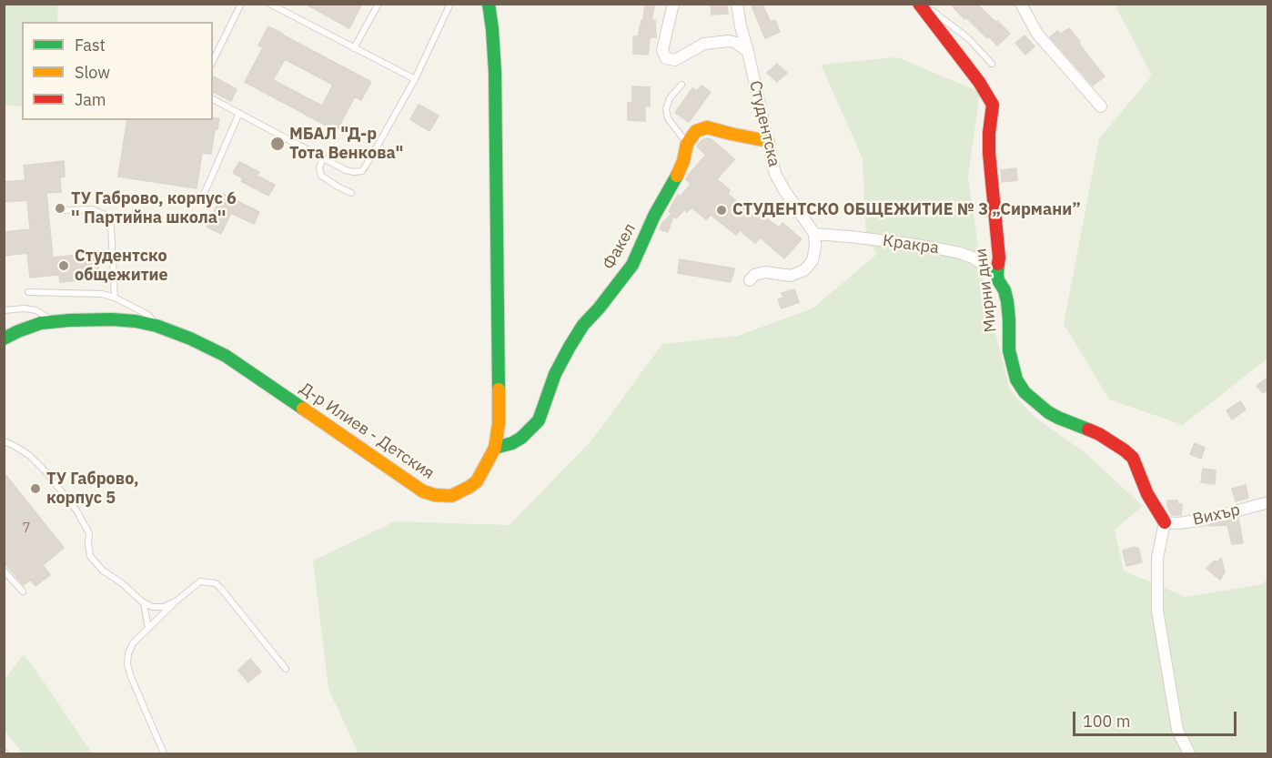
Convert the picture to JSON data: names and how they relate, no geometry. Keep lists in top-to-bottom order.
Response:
{
  "streets": {
    "street": [
      "Студентска",
      "Кракра",
      "Факел",
      "Мирни дни",
      "Д-р Илиев - Детския",
      "Вихър"
    ]
  },
  "crossings": [
    ["Студентска", "Кракра"],
    ["Кракра", "Мирни дни"],
    ["Факел", "Д-р Илиев - Детския"],
    ["Мирни дни", "Вихър"]
  ],
  "places": [
    "МБАЛ \"Д-р Тота Венкова\"",
    "ТУ Габрово, корпус 6 '' Партийна школа''",
    "СТУДЕНТСКО ОБЩЕЖИТИЕ № 3 „Сирмани”",
    "Студентско общежитие",
    "ТУ Габрово, корпус 5"
  ],
  "house_numbers": ["7"],
  "legend": ["Fast", "Slow", "Jam"],
  "scale_bar": "100 m"
}
